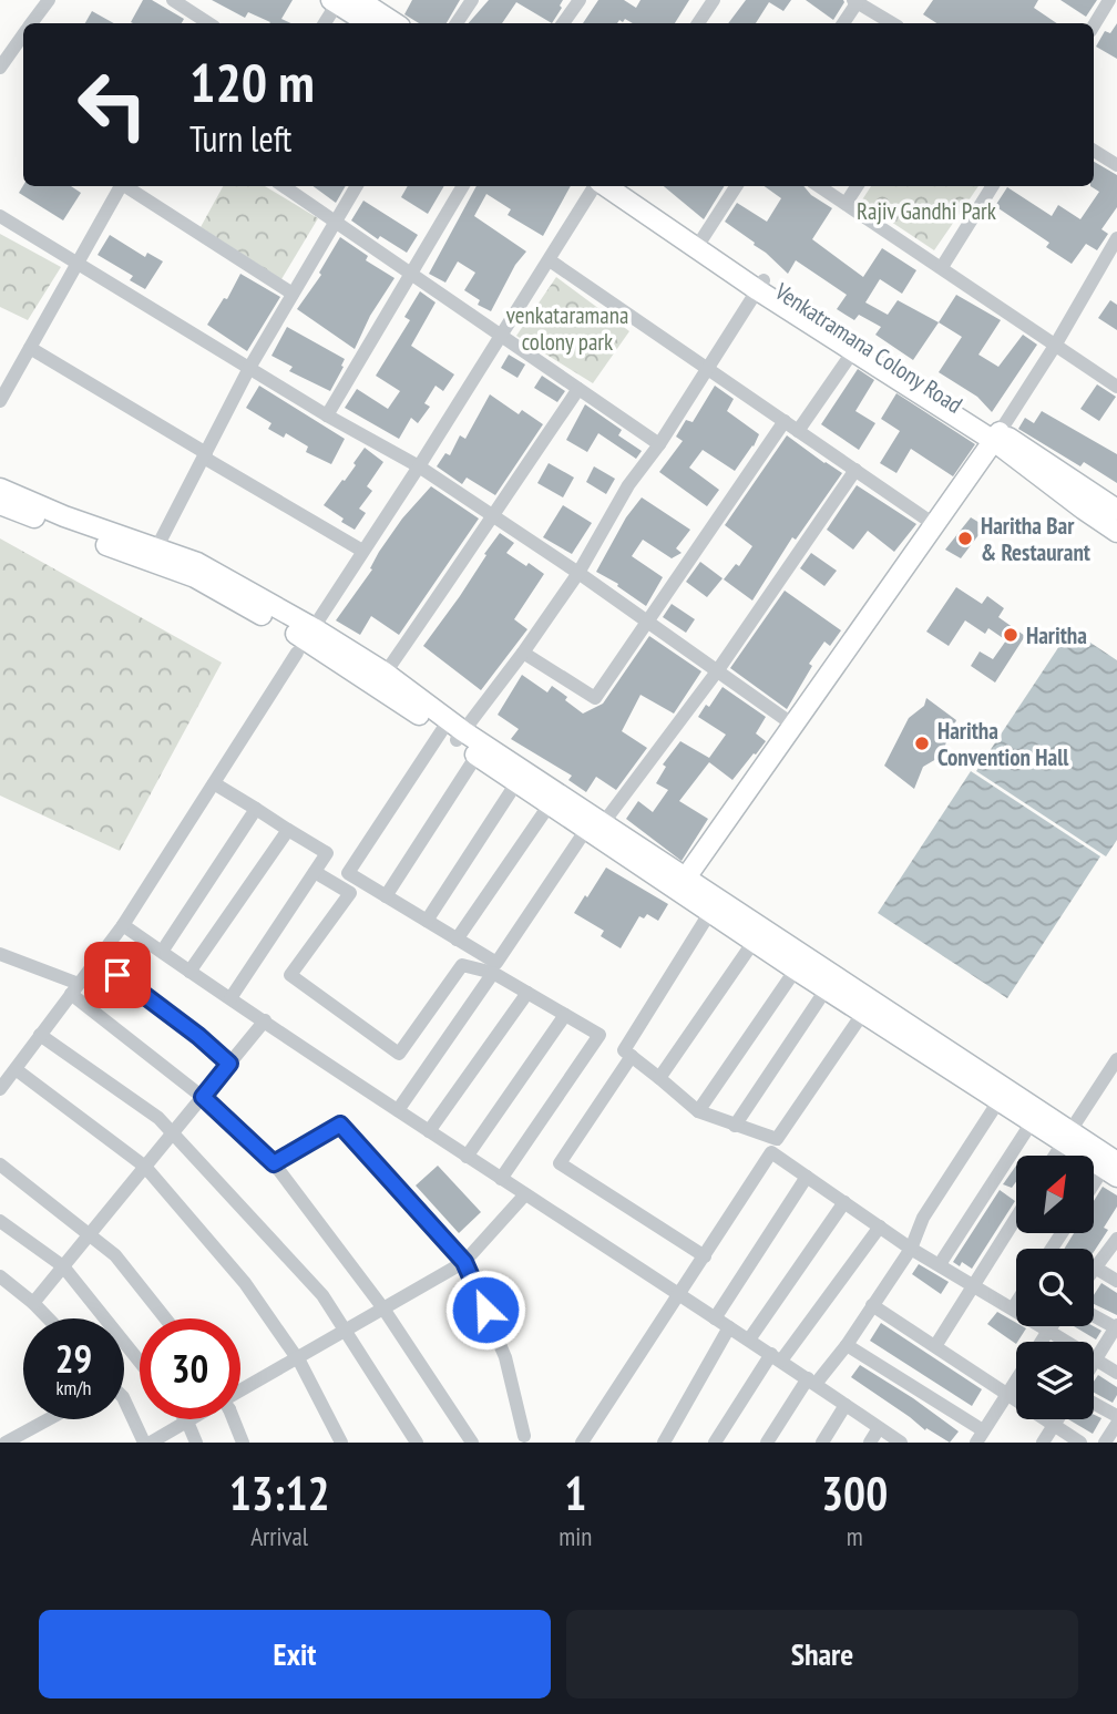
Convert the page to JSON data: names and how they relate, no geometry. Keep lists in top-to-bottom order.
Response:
{
  "streets": {
    "street": ["Venkatramana Colony Road"]
  },
  "parks": ["Rajiv Gandhi Park", "venkataramana colony park"],
  "places": ["Haritha Bar & Restaurant", "Haritha", "Haritha Convention Hall"],
  "north": "top right",
  "page": {
    "turn": ["120 m", "Turn left"],
    "speed": "29 km/h",
    "limit": "30",
    "eta": [
      "13:12",
      "Arrival",
      "1",
      "min",
      "300",
      "m"
    ],
    "buttons": ["Exit", "Share"]
  }
}
